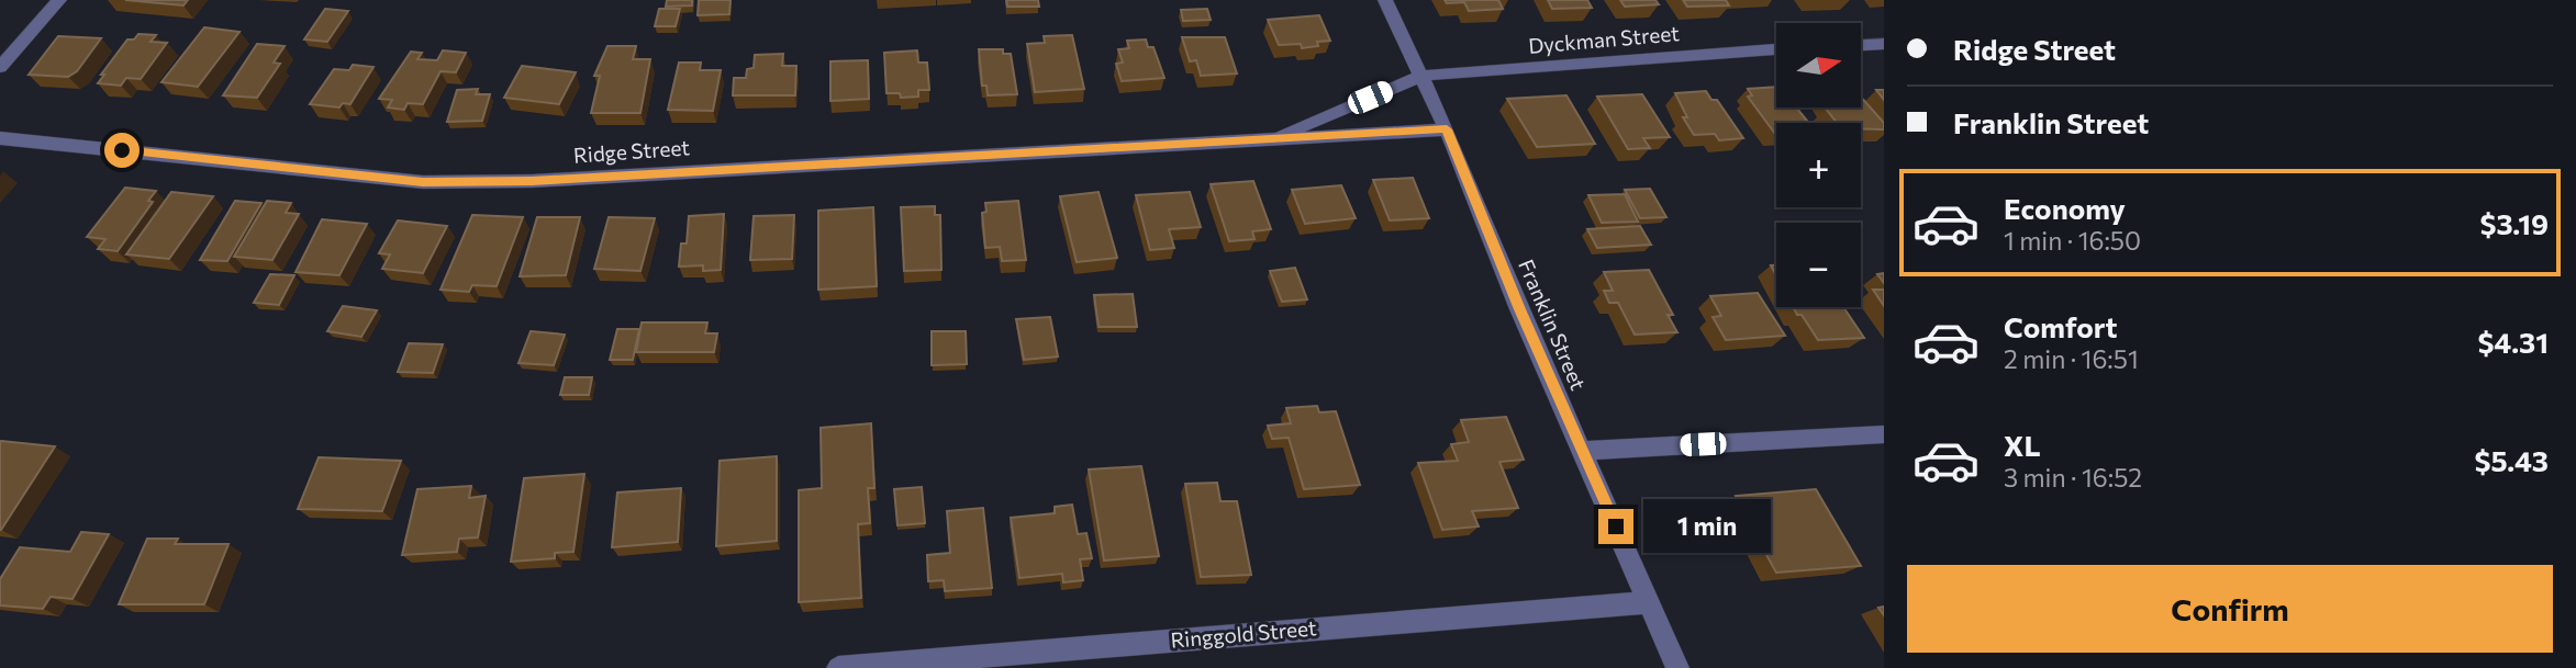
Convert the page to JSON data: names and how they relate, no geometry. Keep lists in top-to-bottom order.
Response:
{
  "streets": {
    "street": [
      "Dyckman Street",
      "Ridge Street",
      "Franklin Street",
      "Ringgold Street"
    ]
  },
  "crossings": [
    ["Dyckman Street", "Ridge Street"],
    ["Dyckman Street", "Franklin Street"],
    ["Ridge Street", "Franklin Street"],
    ["Franklin Street", "Ringgold Street"]
  ],
  "north": "right",
  "page": {
    "banner": ["Ridge Street", "Franklin Street"],
    "map_buttons": ["+", "−"],
    "list": [
      {
        "name": "Economy",
        "note": "1 min · 16:50",
        "value": "$3.19"
      },
      {
        "name": "Comfort",
        "note": "2 min · 16:51",
        "value": "$4.31"
      },
      {
        "name": "XL",
        "note": "3 min · 16:52",
        "value": "$5.43"
      }
    ],
    "bubble": "1 min",
    "buttons": "Confirm"
  }
}
